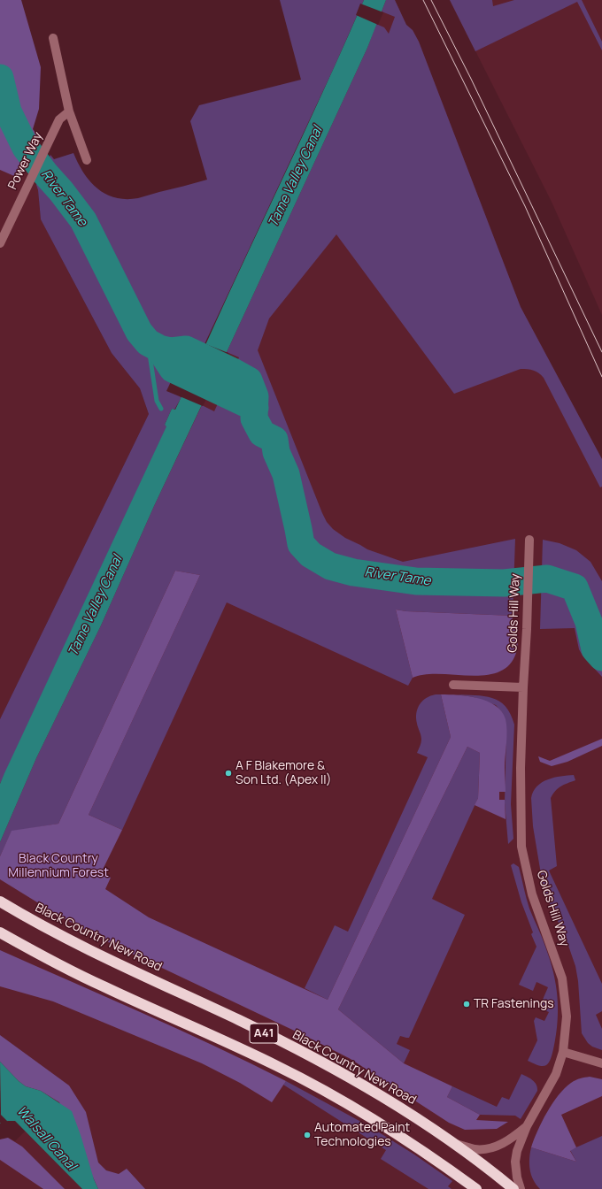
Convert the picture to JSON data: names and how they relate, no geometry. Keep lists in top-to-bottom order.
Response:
{
  "streets": {
    "highway": ["Black Country New Road", "A41"],
    "street": ["Power Way", "Golds Hill Way"]
  },
  "crossings": [
    ["Golds Hill Way", "Black Country New Road"]
  ],
  "water": ["Tame Valley Canal", "River Tame", "Walsall Canal"],
  "parks": ["Black Country Millennium Forest"],
  "places": ["A F Blakemore & Son Ltd. (Apex II)", "TR Fastenings", "Automated Paint Technologies"]
}
